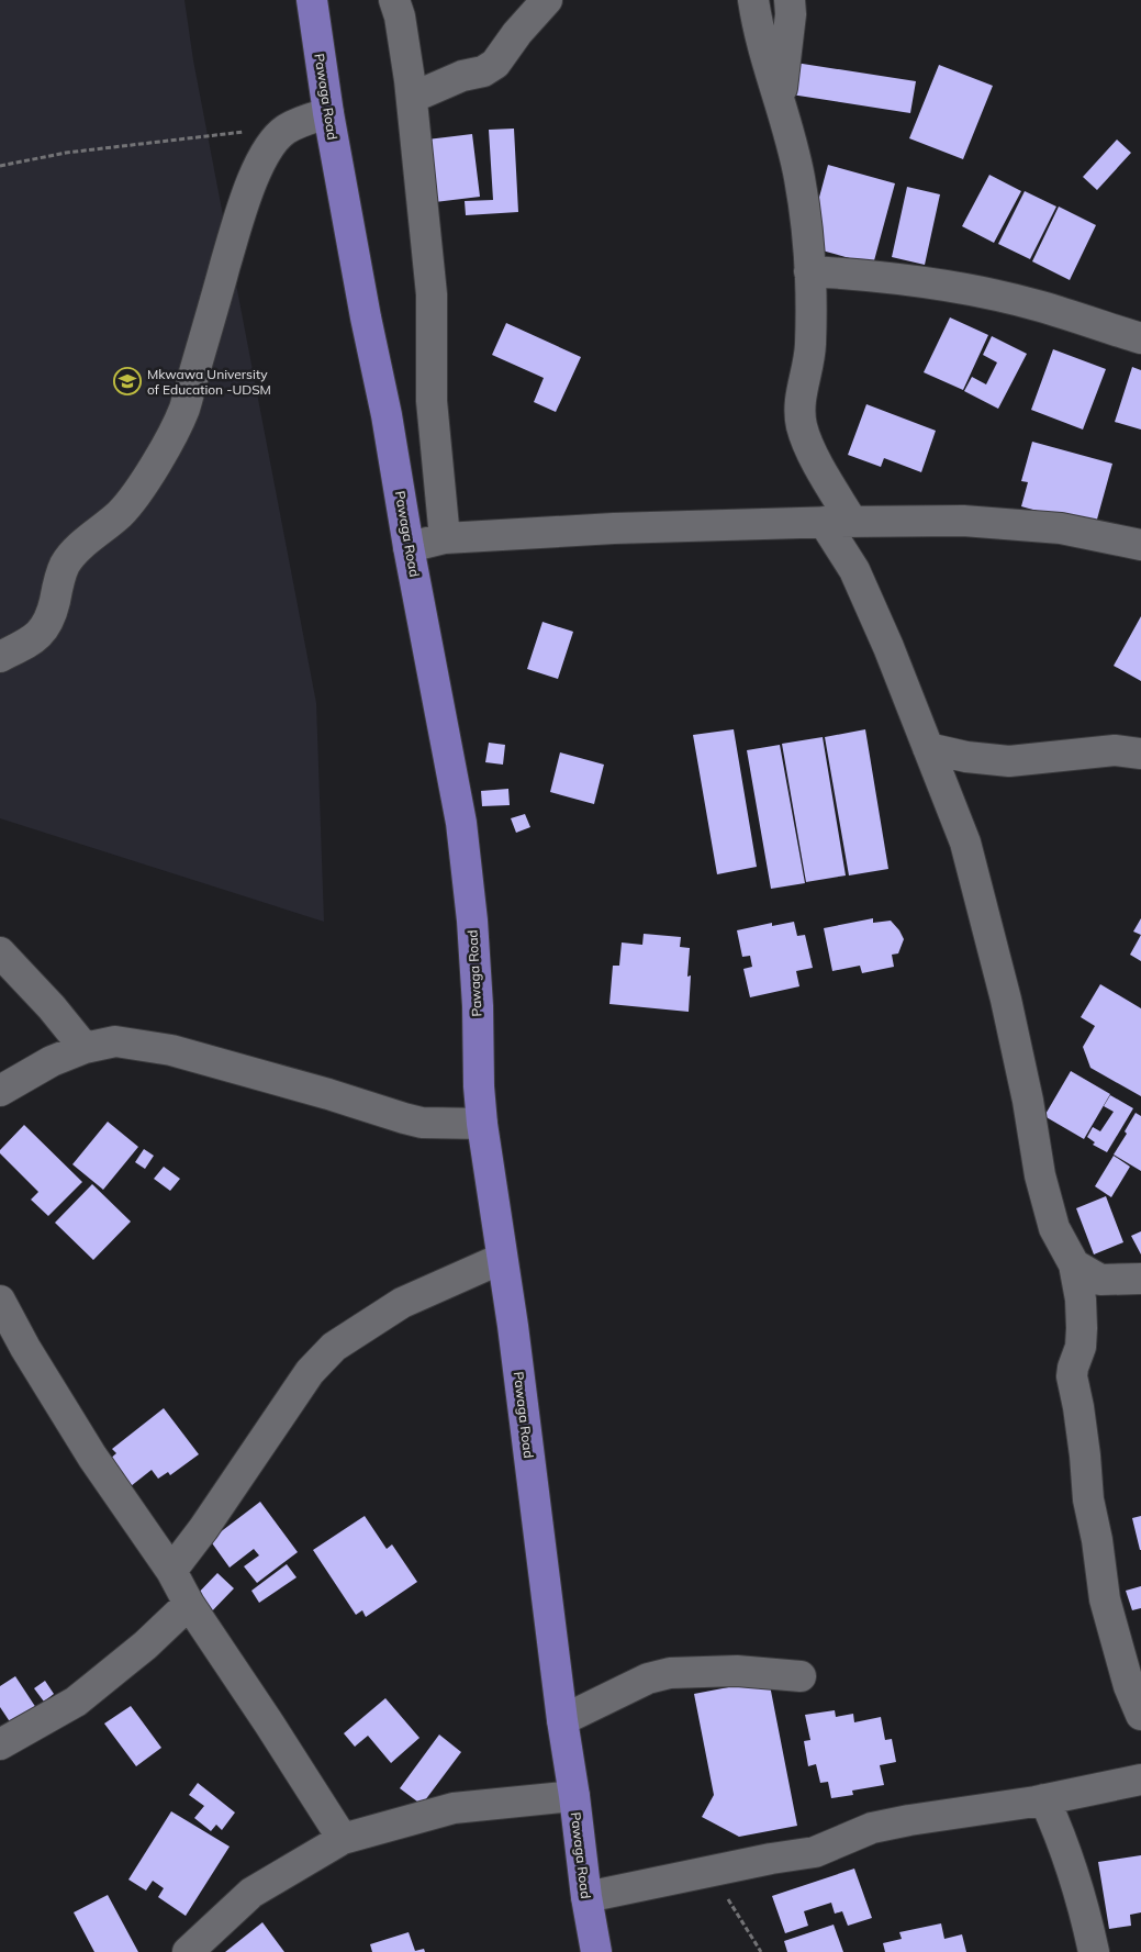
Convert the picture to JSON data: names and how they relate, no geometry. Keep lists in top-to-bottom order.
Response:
{
  "streets": {
    "main road": ["Pawaga Road"]
  },
  "places": {
    "school or university": ["Mkwawa University of Education -UDSM"]
  }
}
